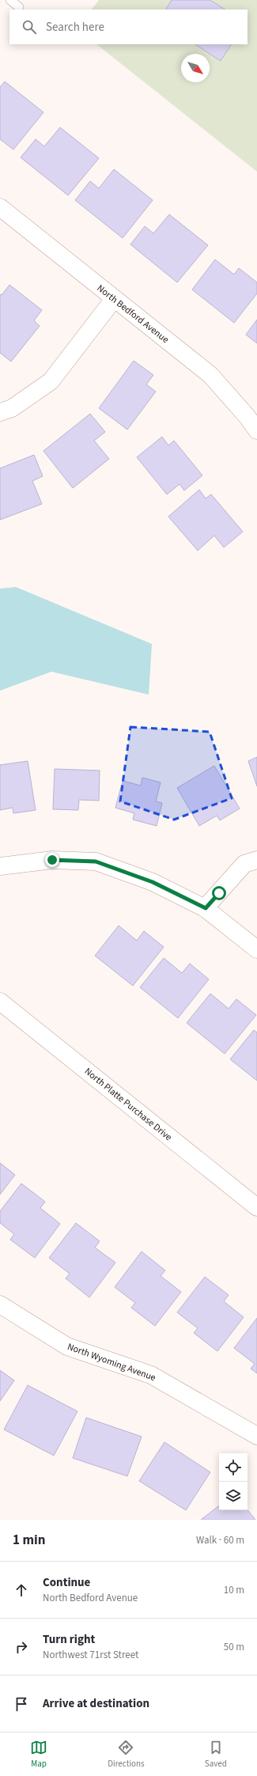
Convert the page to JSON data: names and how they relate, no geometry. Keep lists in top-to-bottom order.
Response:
{
  "streets": {
    "street": ["North Bedford Avenue", "North Platte Purchase Drive", "North Wyoming Avenue"]
  },
  "north": "bottom right",
  "page": {
    "search": "Search here",
    "heading": ["1 min", "Walk · 60 m"],
    "list": [
      ["Continue", "North Bedford Avenue", "10 m"],
      ["Turn right", "Northwest 71rst Street", "50 m"],
      "Arrive at destination"
    ],
    "nav": ["Map", "Directions", "Saved"]
  }
}
